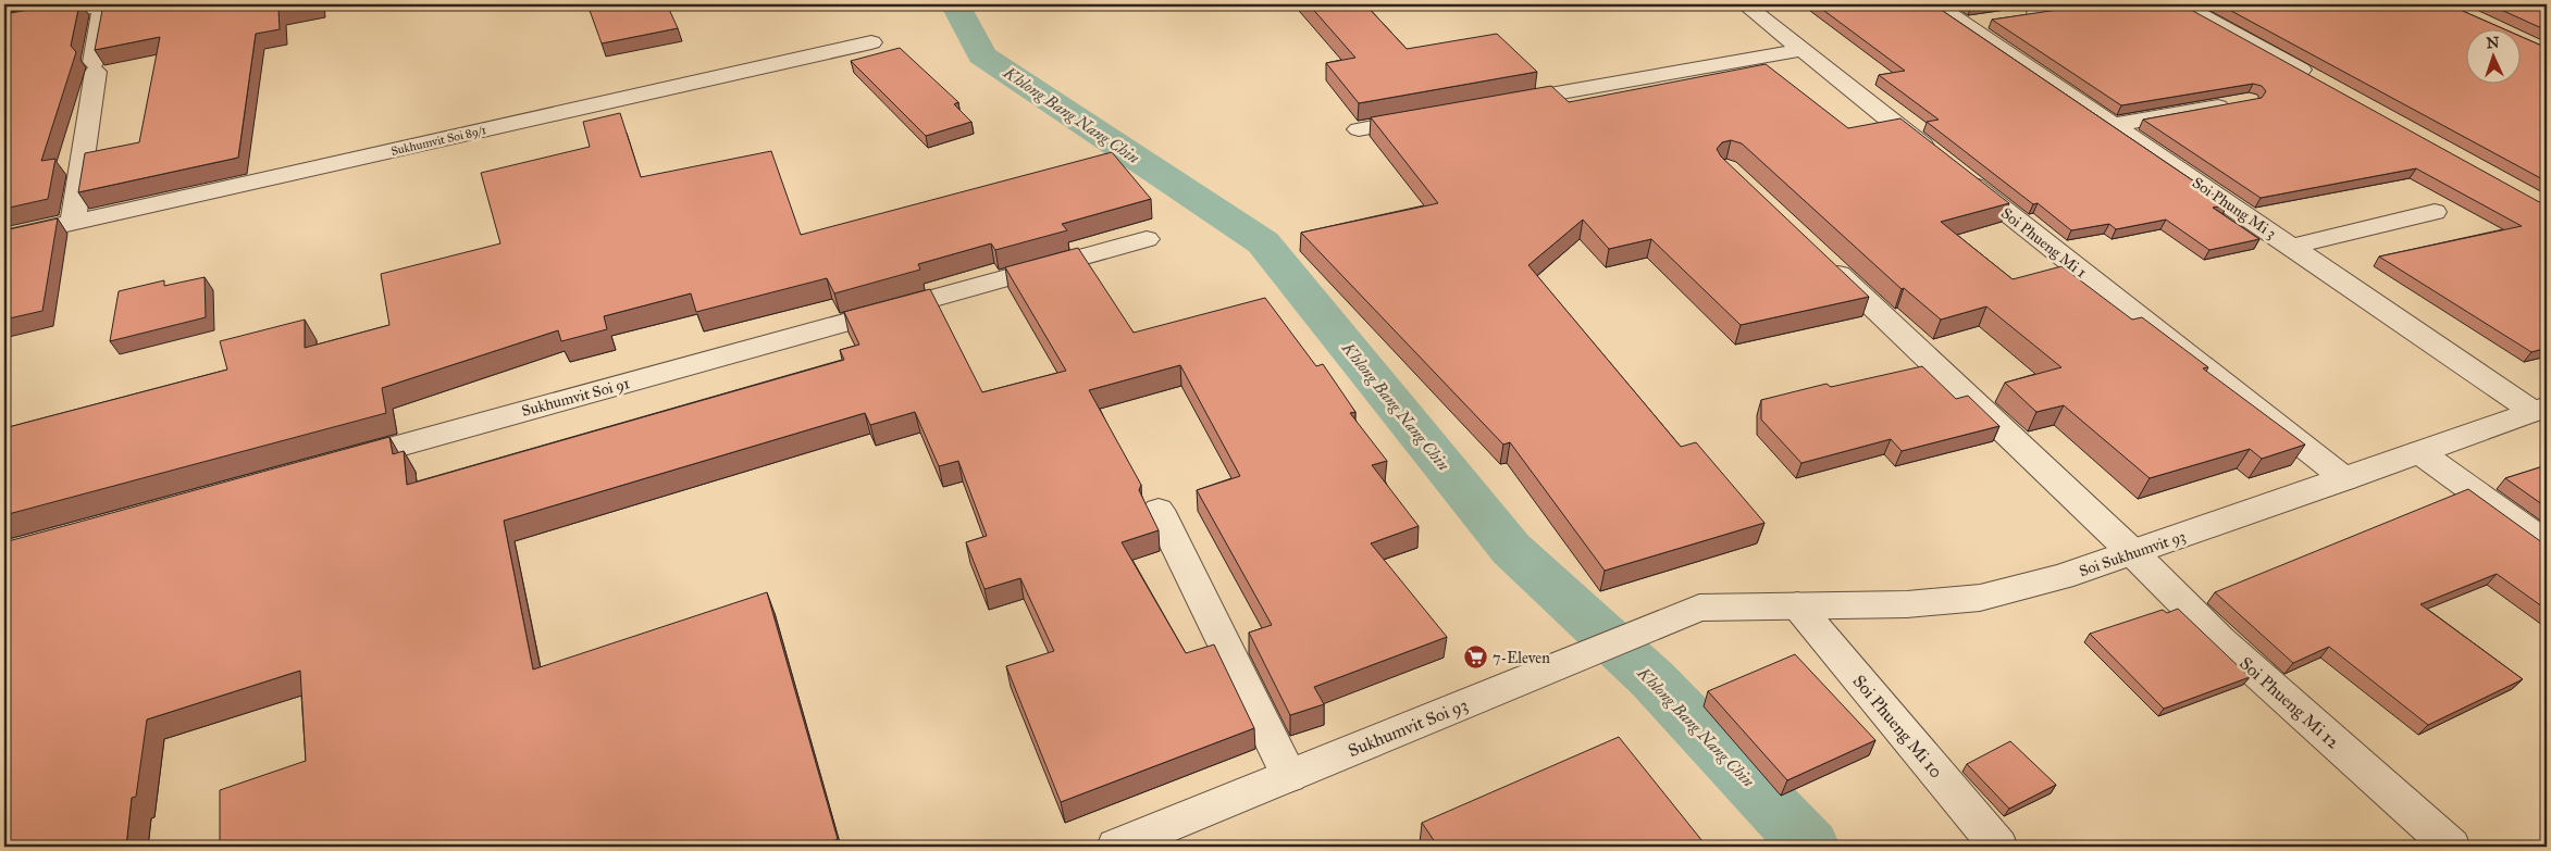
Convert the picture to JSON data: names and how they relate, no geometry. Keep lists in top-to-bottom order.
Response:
{
  "streets": {
    "street": [
      "Sukhumvit Soi 89/1",
      "Soi Phung Mi 3",
      "Soi Phueng Mi 1",
      "Sukhumvit Soi 91",
      "Soi Sukhumvit 93",
      "Soi Phueng Mi 12",
      "Soi Phueng Mi 10",
      "Sukhumvit Soi 93"
    ]
  },
  "crossings": [
    ["Soi Phung Mi 3", "Soi Sukhumvit 93"],
    ["Soi Phueng Mi 1", "Soi Sukhumvit 93"],
    ["Soi Sukhumvit 93", "Soi Phueng Mi 12"],
    ["Soi Sukhumvit 93", "Soi Phueng Mi 10"],
    ["Soi Sukhumvit 93", "Sukhumvit Soi 93"]
  ],
  "water": ["Khlong Bang Nang Chin"],
  "places": {
    "supermarket": ["7-Eleven"]
  },
  "north": "top"
}
